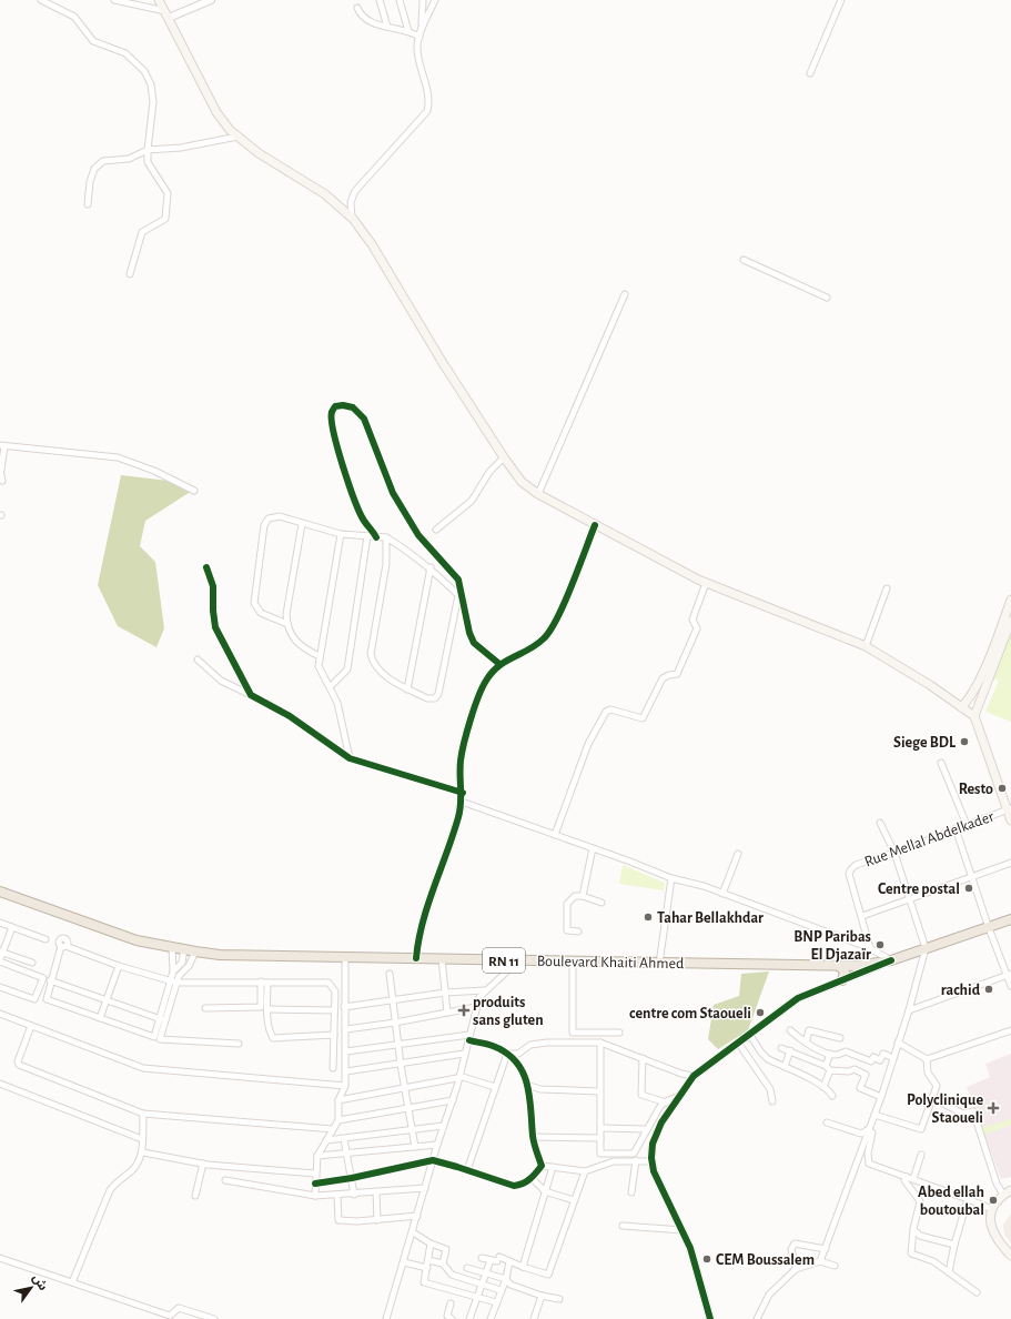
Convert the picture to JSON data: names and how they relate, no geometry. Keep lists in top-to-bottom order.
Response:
{
  "streets": {
    "highway": ["RN 11", "Boulevard Khaiti Ahmed"],
    "street": ["Rue Mellal Abdelkader"]
  },
  "places": {
    "other": [
      "Siege BDL",
      "Resto",
      "Centre postal",
      "Tahar Bellakhdar",
      "BNP Paribas El Djazaïr",
      "rachid",
      "centre com Staoueli",
      "Abed ellah boutoubal",
      "CEM Boussalem"
    ],
    "health": ["produits sans gluten", "Polyclinique Staoueli"]
  },
  "north": "top right"
}
